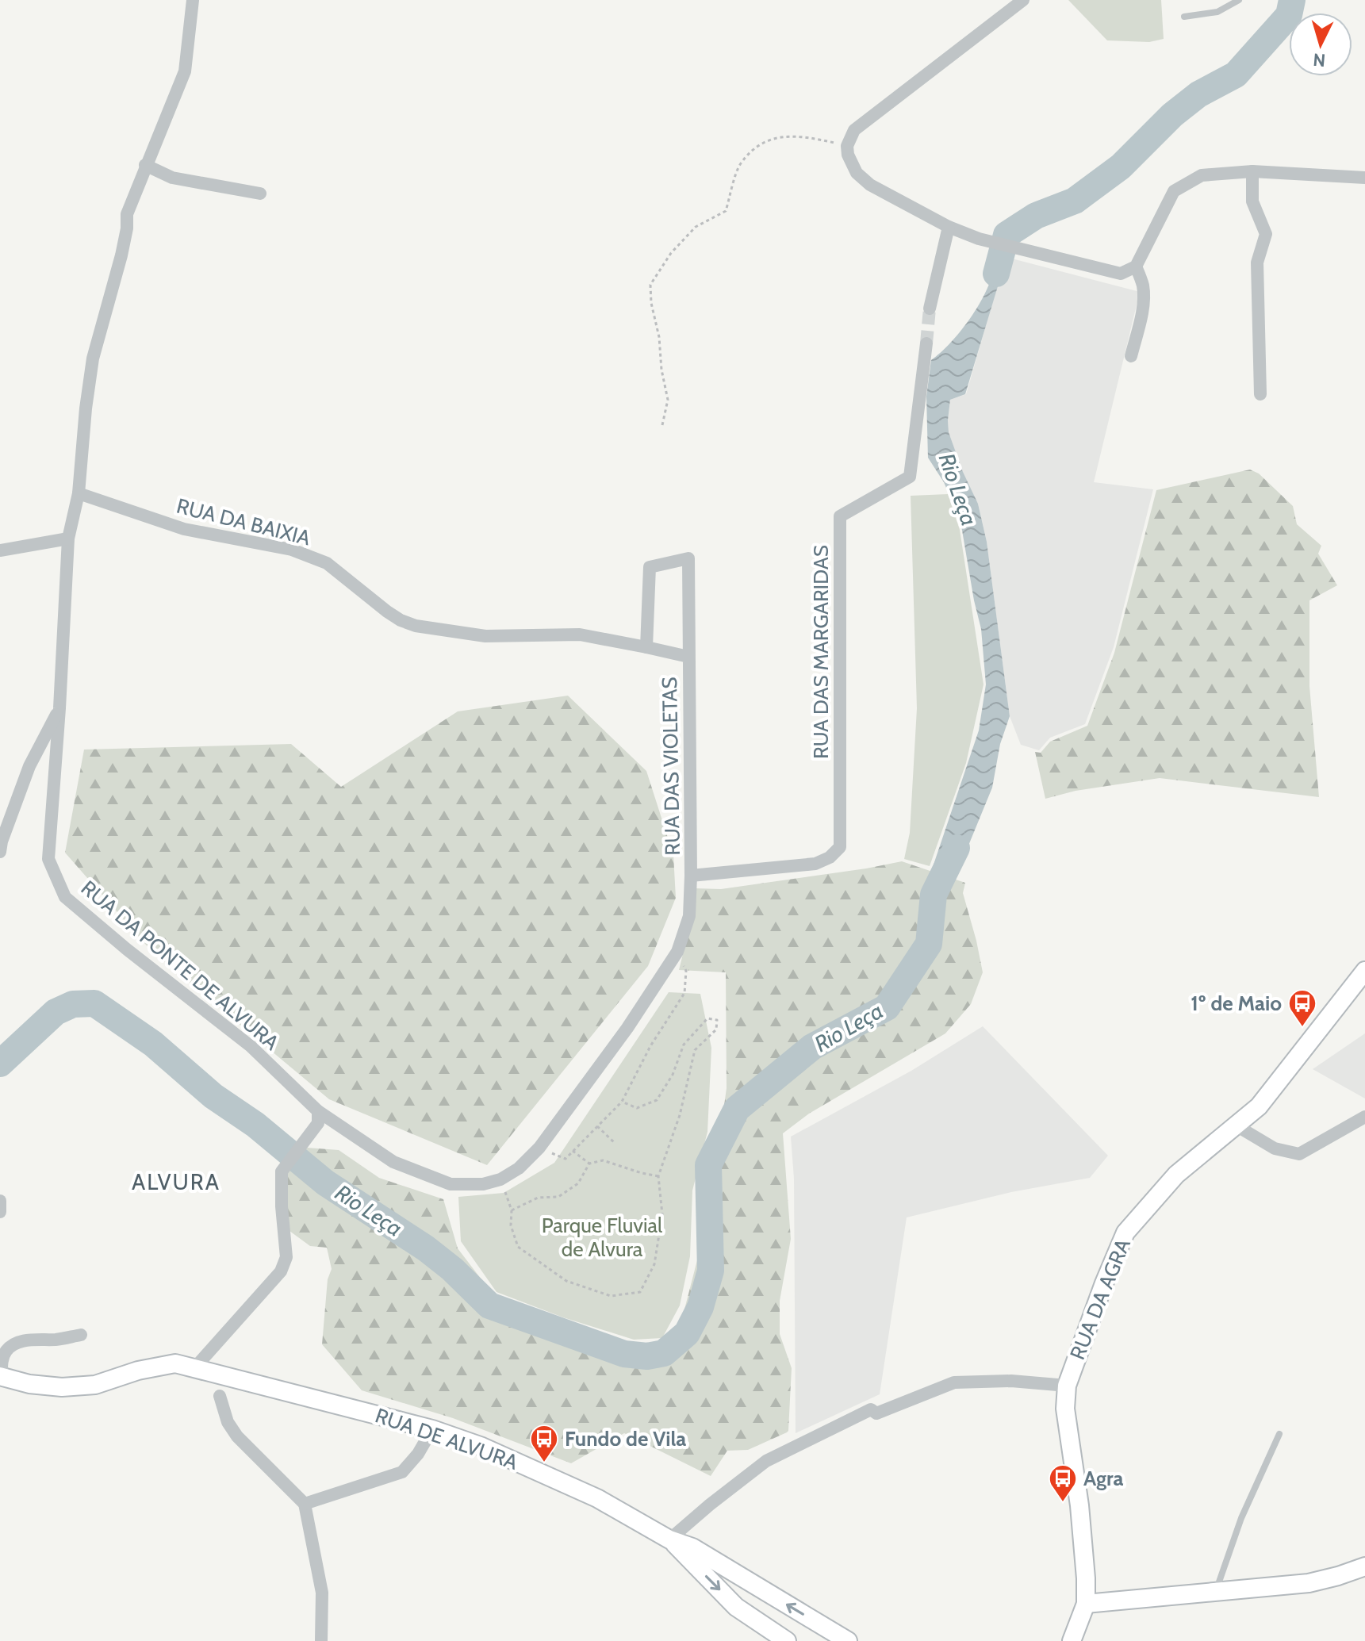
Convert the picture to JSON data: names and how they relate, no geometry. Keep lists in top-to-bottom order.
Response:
{
  "streets": {
    "street": [
      "RUA DA BAIXIA",
      "RUA DAS MARGARIDAS",
      "RUA DAS VIOLETAS",
      "RUA DA PONTE DE ALVURA",
      "RUA DA AGRA",
      "RUA DE ALVURA"
    ]
  },
  "crossings": [
    ["RUA DA BAIXIA", "RUA DAS VIOLETAS"],
    ["RUA DA BAIXIA", "RUA DA PONTE DE ALVURA"],
    ["RUA DAS MARGARIDAS", "RUA DAS VIOLETAS"],
    ["RUA DAS VIOLETAS", "RUA DA PONTE DE ALVURA"]
  ],
  "districts": ["ALVURA"],
  "water": ["Rio Leça"],
  "parks": ["Parque Fluvial de Alvura"],
  "places": {
    "bus stop": ["1º de Maio", "Fundo de Vila", "Agra"]
  },
  "north": "bottom"
}
